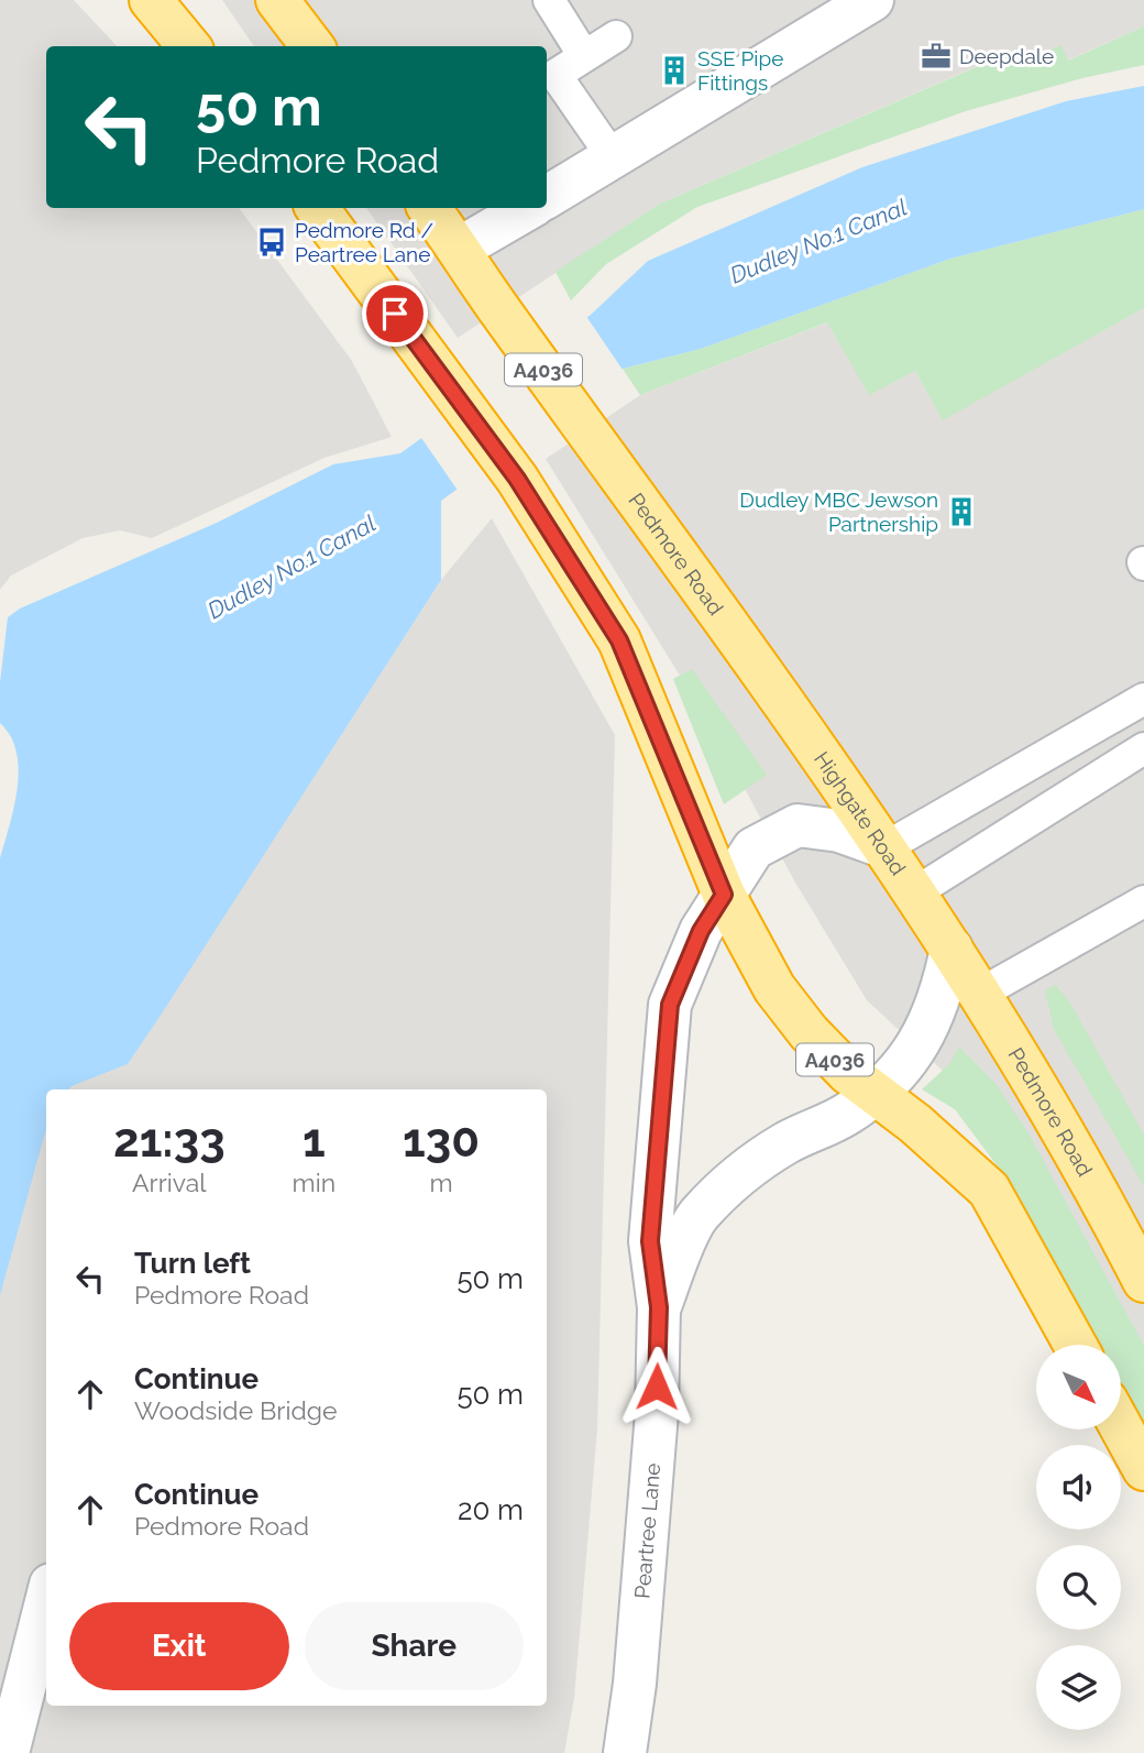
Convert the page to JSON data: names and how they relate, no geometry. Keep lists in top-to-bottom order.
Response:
{
  "streets": {
    "highway": ["A4036", "Pedmore Road", "Highgate Road"],
    "street": ["Peartree Lane"]
  },
  "crossings": [
    ["A4036", "Pedmore Road"],
    ["A4036", "Highgate Road"],
    ["A4036", "Peartree Lane"],
    ["Pedmore Road", "Highgate Road"],
    ["Pedmore Road", "Peartree Lane"],
    ["Highgate Road", "Peartree Lane"]
  ],
  "water": ["Dudley No.1 Canal"],
  "places": {
    "office": ["Deepdale"],
    "building": ["SSE Pipe Fittings", "Dudley MBC Jewson Partnership"],
    "bus stop": ["Pedmore Rd / Peartree Lane"]
  },
  "north": "bottom right",
  "page": {
    "turn": ["50 m", "Pedmore Road"],
    "eta": [
      "21:33",
      "Arrival",
      "1",
      "min",
      "130",
      "m"
    ],
    "list": [
      {
        "name": "Turn left",
        "note": "Pedmore Road",
        "value": "50 m"
      },
      {
        "name": "Continue",
        "note": "Woodside Bridge",
        "value": "50 m"
      },
      {
        "name": "Continue",
        "note": "Pedmore Road",
        "value": "20 m"
      }
    ],
    "buttons": ["Exit", "Share"]
  }
}
